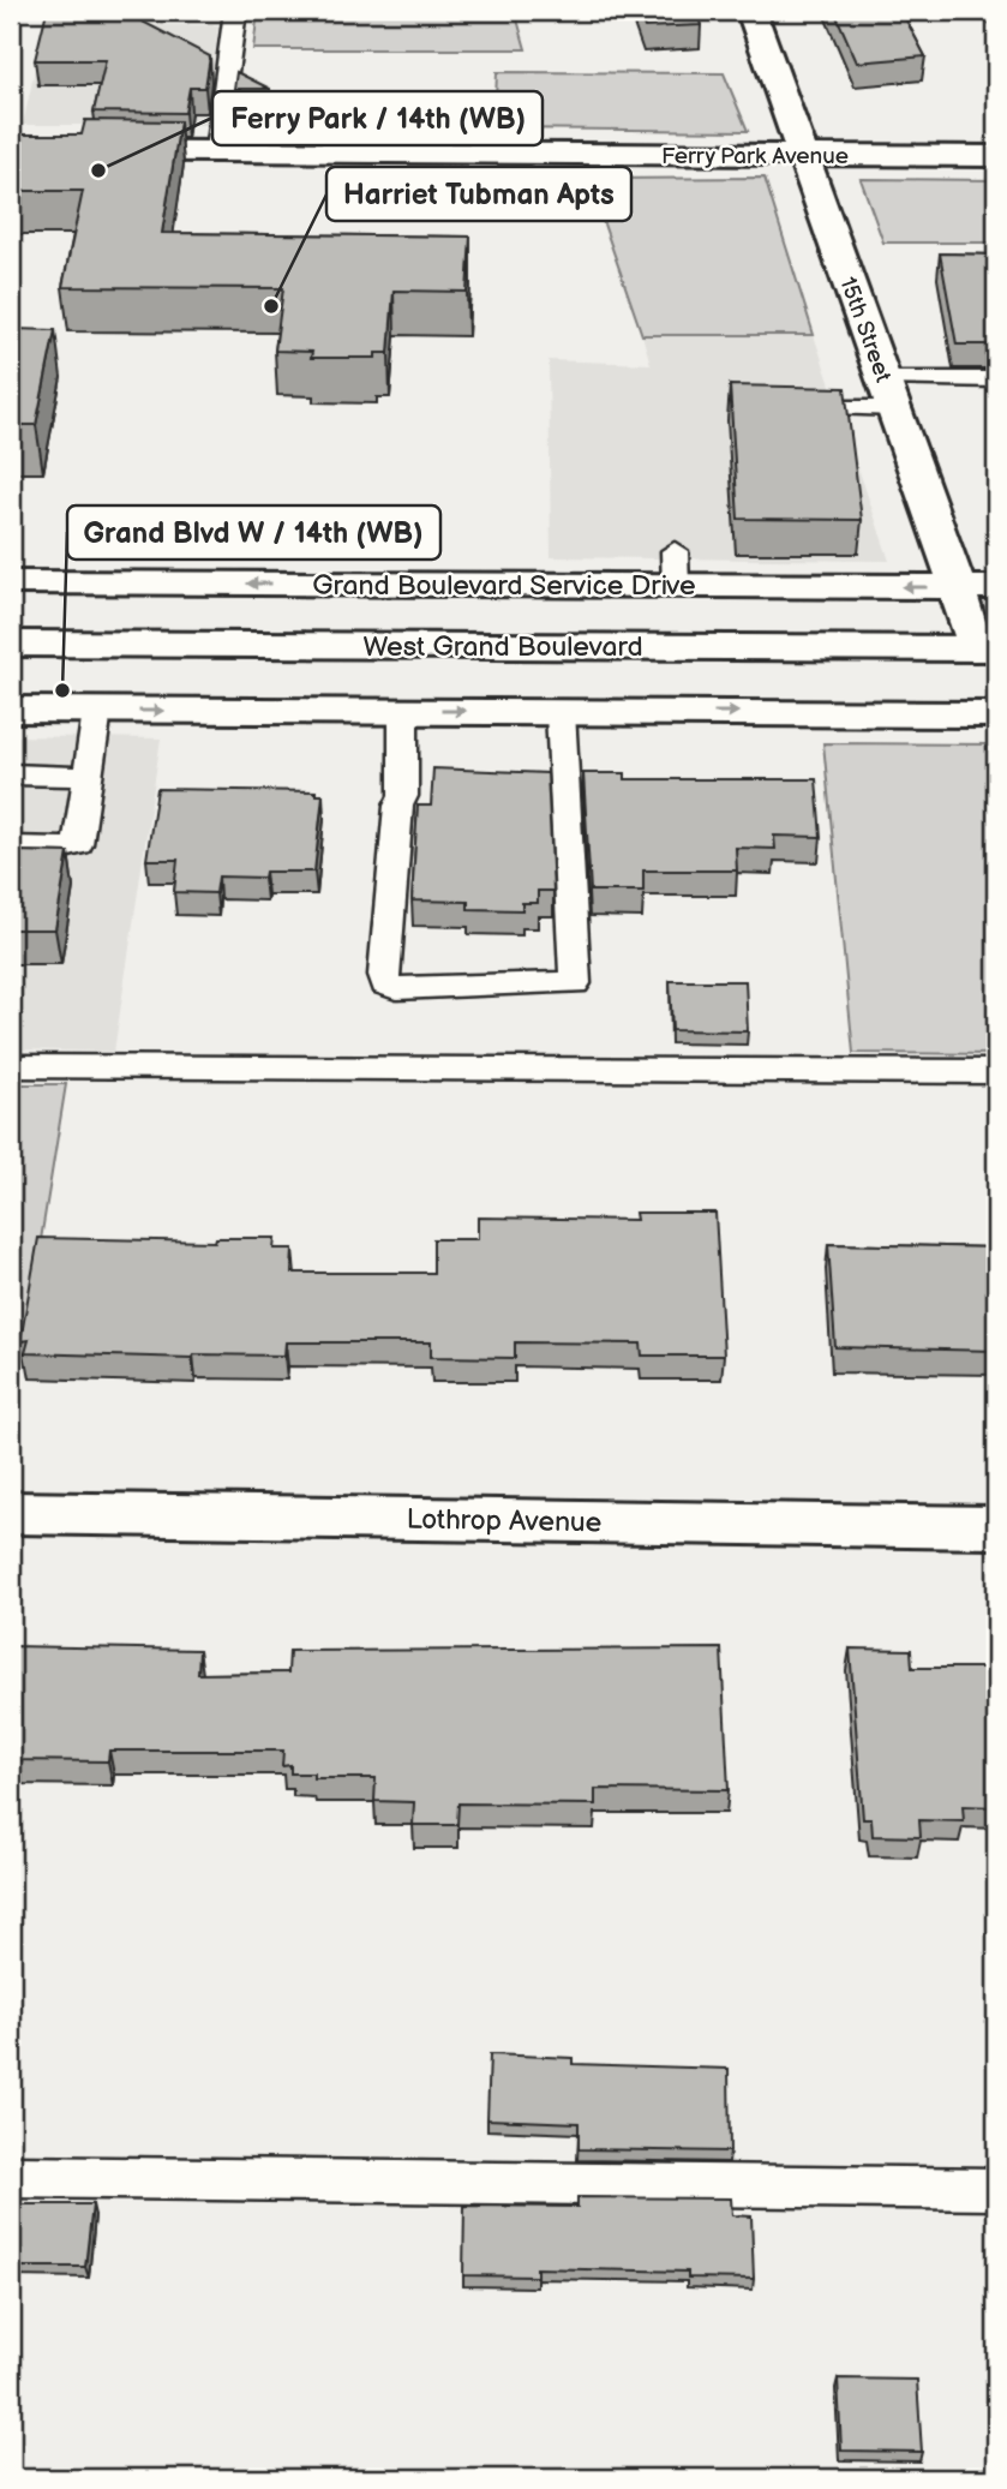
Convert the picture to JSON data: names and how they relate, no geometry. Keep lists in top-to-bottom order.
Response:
{
  "streets": {
    "street": [
      "Ferry Park Avenue",
      "15th Street",
      "Grand Boulevard Service Drive",
      "West Grand Boulevard",
      "Lothrop Avenue"
    ]
  },
  "crossings": [
    ["Ferry Park Avenue", "15th Street"],
    ["15th Street", "Grand Boulevard Service Drive"],
    ["15th Street", "West Grand Boulevard"]
  ],
  "places": ["Ferry Park / 14th (WB)", "Harriet Tubman Apts", "Grand Blvd W / 14th (WB)"]
}
